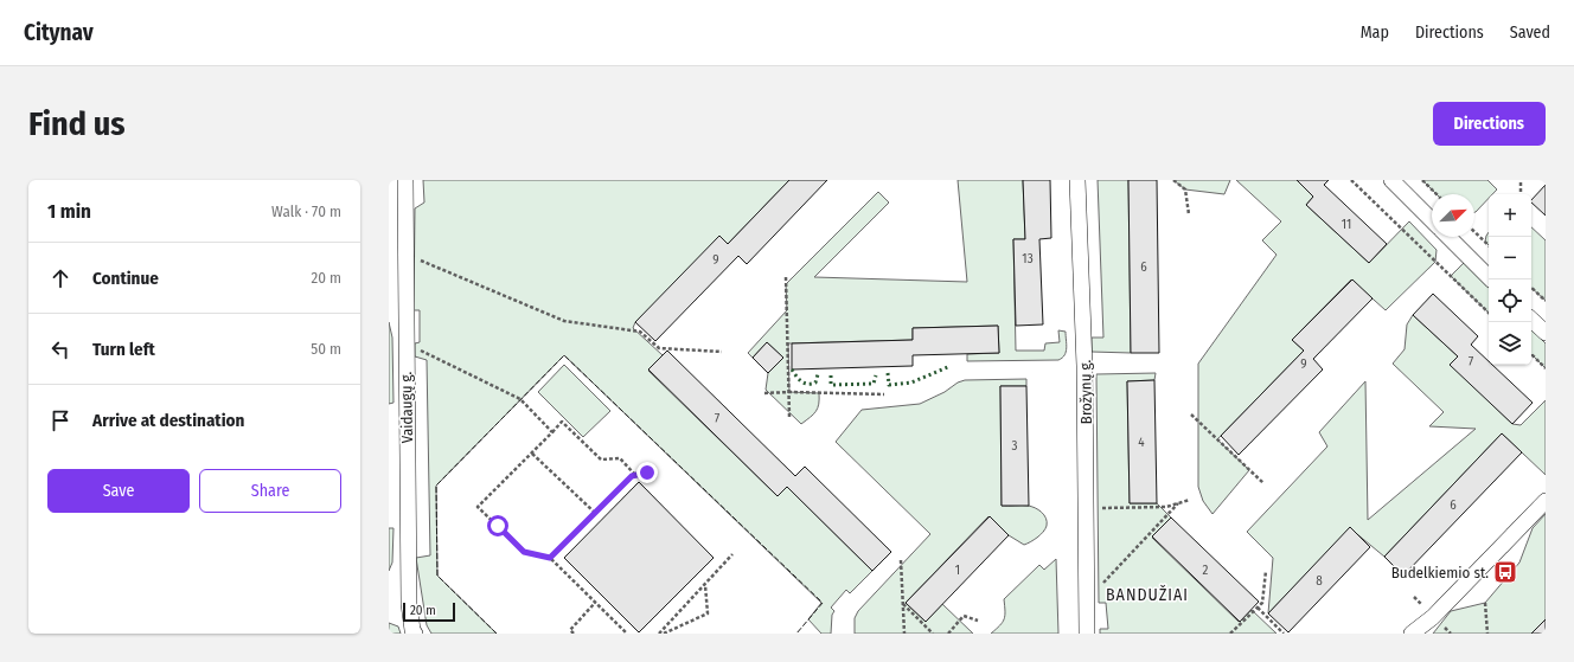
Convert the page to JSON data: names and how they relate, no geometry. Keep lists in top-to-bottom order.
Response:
{
  "streets": {
    "street": ["Brožynų g.", "Vaidaugų g."]
  },
  "districts": ["BANDUŽIAI"],
  "places": {
    "bus stop": ["Budelkiemio st."]
  },
  "house_numbers": [
    "11",
    "13",
    "9",
    "6",
    "7",
    "9",
    "7",
    "4",
    "3",
    "6",
    "1",
    "2",
    "8"
  ],
  "scale_bar": "20 m",
  "north": "top right",
  "page": {
    "header": "Citynav",
    "nav": ["Map", "Directions", "Saved"],
    "buttons": [
      "Directions",
      ["Save", "Share"]
    ],
    "title": "Find us",
    "heading": ["1 min", "Walk · 70 m"],
    "map_buttons": ["+", "−"],
    "list": [
      ["Continue", "20 m"],
      ["Turn left", "50 m"],
      "Arrive at destination"
    ],
    "scale": "20 m"
  }
}
